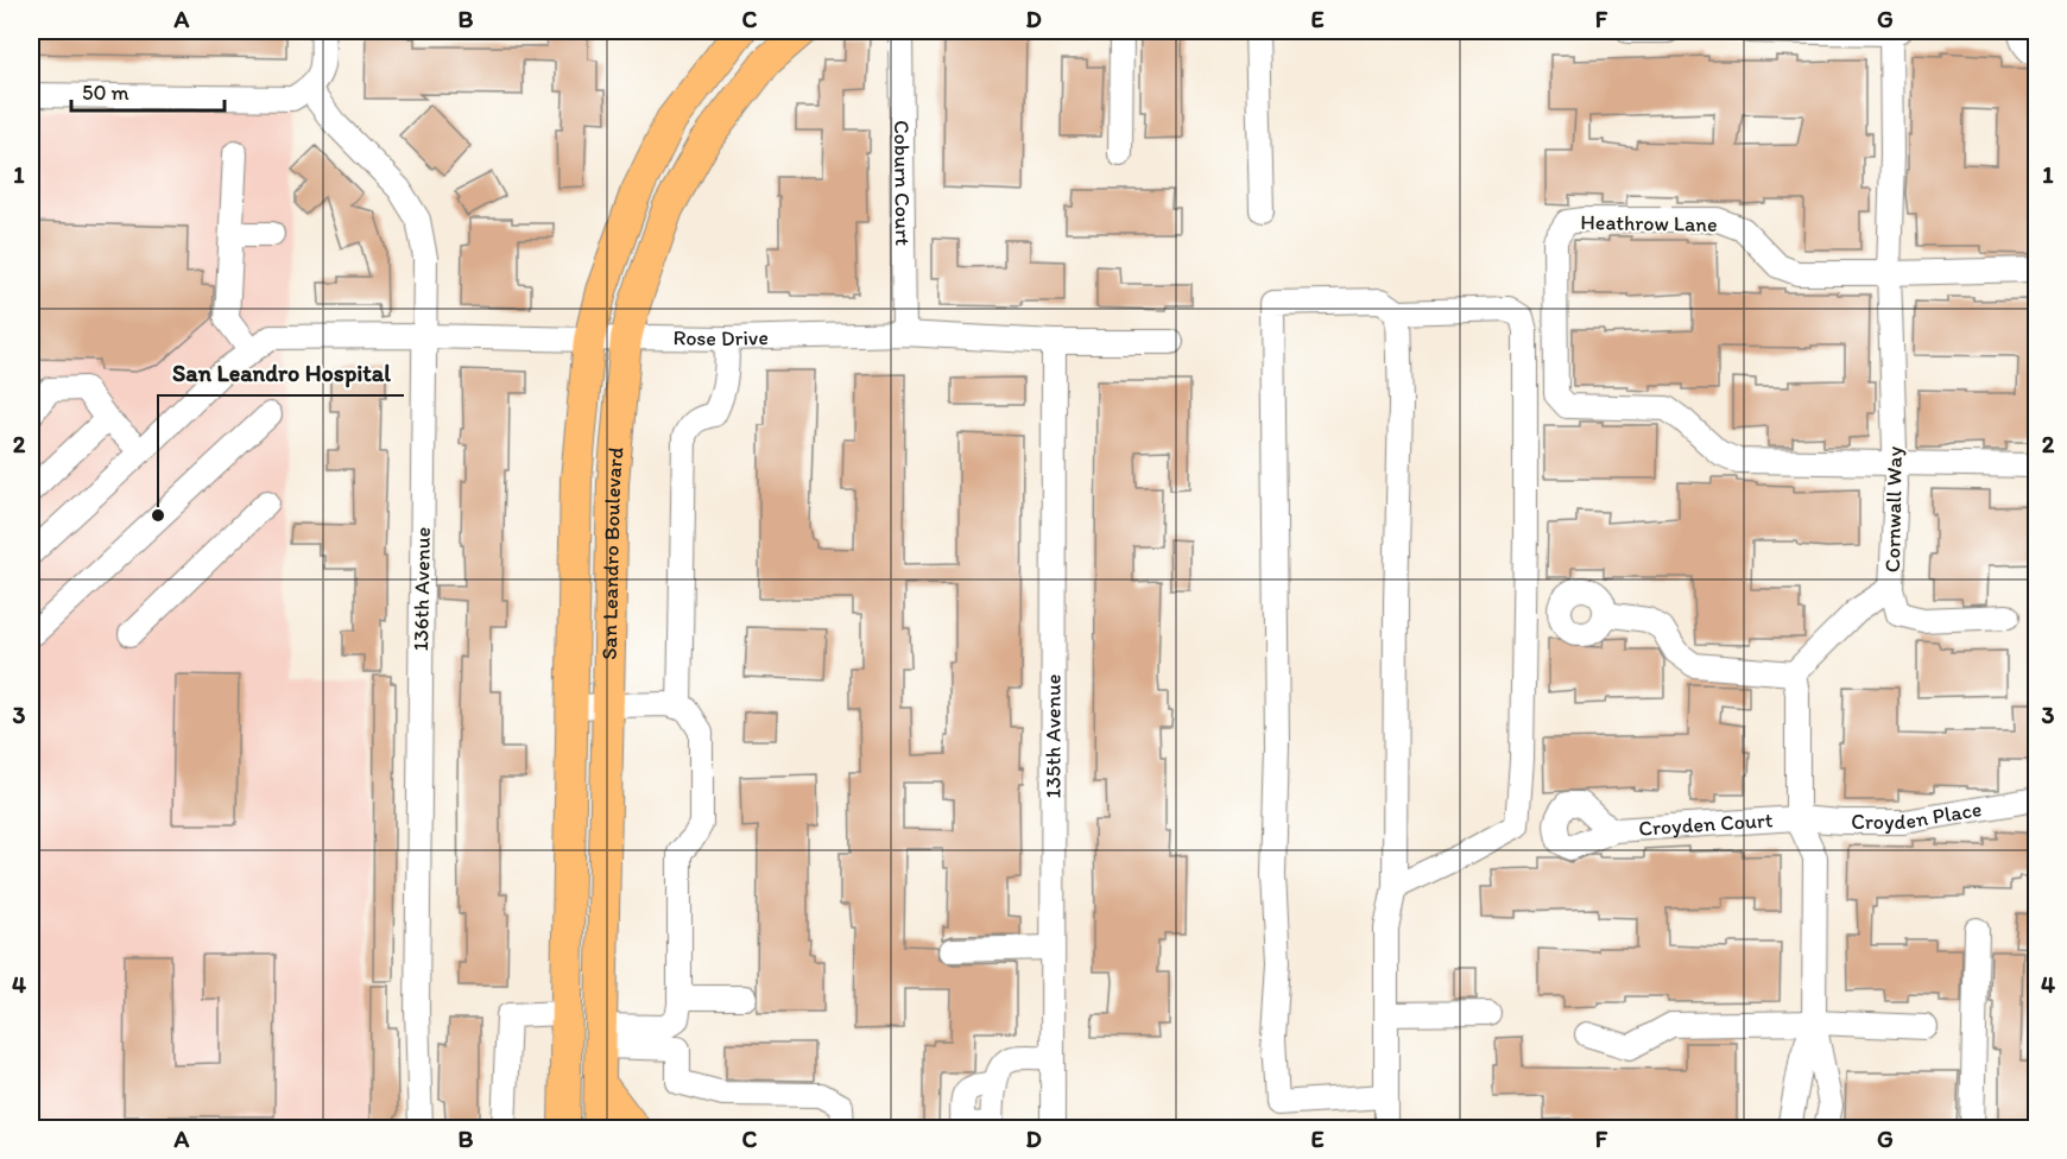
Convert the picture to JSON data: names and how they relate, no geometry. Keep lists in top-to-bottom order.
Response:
{
  "streets": {
    "main road": ["San Leandro Boulevard"],
    "street": [
      "Coburn Court",
      "Heathrow Lane",
      "Rose Drive",
      "Cornwall Way",
      "136th Avenue",
      "135th Avenue",
      "Croyden Place",
      "Croyden Court"
    ]
  },
  "crossings": [
    ["Coburn Court", "Rose Drive"],
    ["Heathrow Lane", "Cornwall Way"],
    ["Rose Drive", "San Leandro Boulevard"],
    ["Rose Drive", "136th Avenue"],
    ["Rose Drive", "135th Avenue"],
    ["Croyden Place", "Croyden Court"]
  ],
  "places": ["San Leandro Hospital"],
  "scale_bar": "50 m",
  "grid": {
    "columns": [
      "A",
      "B",
      "C",
      "D",
      "E",
      "F",
      "G"
    ],
    "rows": [
      "1",
      "2",
      "3",
      "4"
    ]
  }
}
